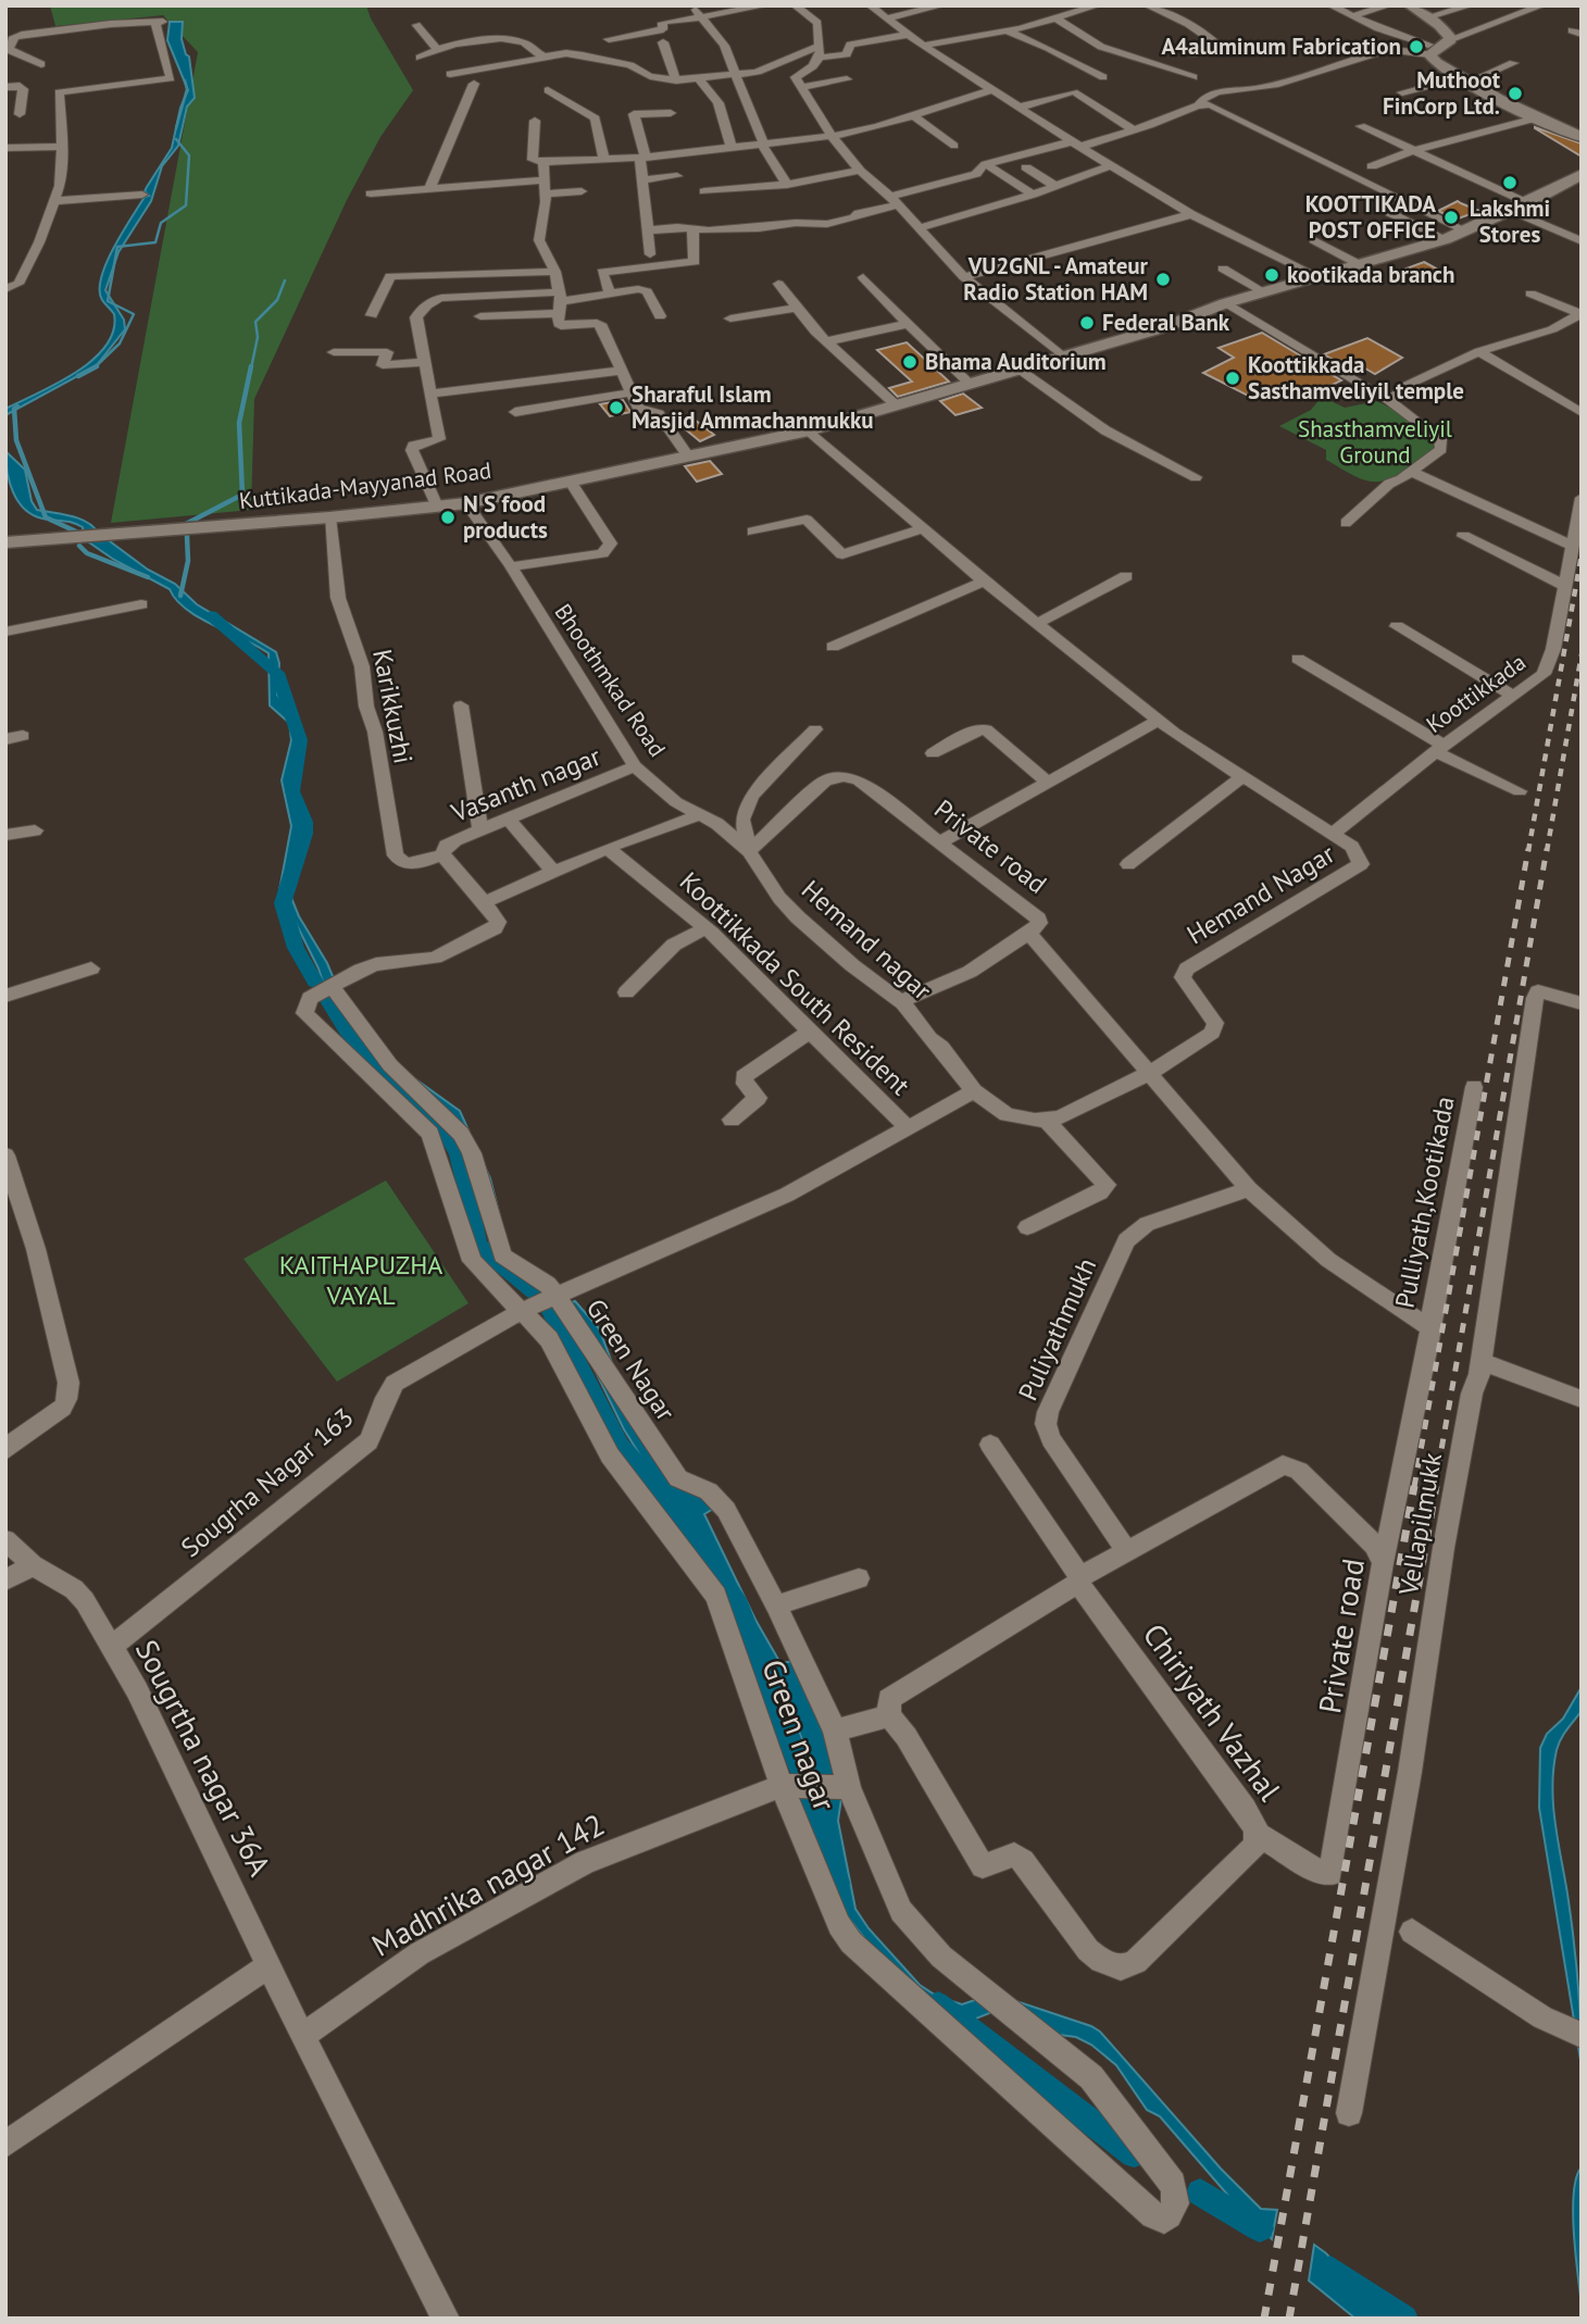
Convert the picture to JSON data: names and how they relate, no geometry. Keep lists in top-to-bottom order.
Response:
{
  "streets": {
    "main road": ["Kuttikada-Mayyanad Road"],
    "street": [
      "Bhoothmkad Road",
      "Koottikkada",
      "Karikkuzhi",
      "Vasanth nagar",
      "Private road",
      "Hemand Nagar",
      "Hemand nagar",
      "Koottikkada South Resident",
      "Pulliyath,Kootikada",
      "Puliyathmukh",
      "Green Nagar",
      "Sougrha Nagar 163",
      "Vellapilmukk",
      "Chiriyath Vazhal",
      "Green nagar",
      "Sougrtha nagar 36A",
      "Madhrika nagar 142"
    ]
  },
  "crossings": [
    ["Kuttikada-Mayyanad Road", "Bhoothmkad Road"],
    ["Kuttikada-Mayyanad Road", "Karikkuzhi"],
    ["Kuttikada-Mayyanad Road", "Hemand Nagar"],
    ["Bhoothmkad Road", "Vasanth nagar"],
    ["Bhoothmkad Road", "Private road"],
    ["Bhoothmkad Road", "Hemand nagar"],
    ["Koottikkada", "Hemand Nagar"],
    ["Karikkuzhi", "Vasanth nagar"],
    ["Private road", "Hemand Nagar"],
    ["Private road", "Hemand nagar"],
    ["Private road", "Pulliyath,Kootikada"],
    ["Private road", "Puliyathmukh"],
    ["Private road", "Chiriyath Vazhal"],
    ["Hemand Nagar", "Hemand nagar"],
    ["Hemand nagar", "Sougrha Nagar 163"],
    ["Koottikkada South Resident", "Sougrha Nagar 163"],
    ["Green Nagar", "Sougrha Nagar 163"],
    ["Green Nagar", "Green nagar"],
    ["Green Nagar", "Madhrika nagar 142"],
    ["Sougrha Nagar 163", "Green nagar"],
    ["Sougrha Nagar 163", "Sougrtha nagar 36A"],
    ["Green nagar", "Madhrika nagar 142"],
    ["Sougrtha nagar 36A", "Madhrika nagar 142"]
  ],
  "parks": ["Shasthamveliyil Ground", "KAITHAPUZHA VAYAL"],
  "places": [
    "A4aluminum Fabrication",
    "Muthoot FinCorp Ltd.",
    "Lakshmi Stores",
    "KOOTTIKADA POST OFFICE",
    "kootikada branch",
    "VU2GNL - Amateur Radio Station HAM",
    "Federal Bank",
    "Bhama Auditorium",
    "Koottikkada Sasthamveliyil temple",
    "Sharaful Islam Masjid Ammachanmukku",
    "N S food products"
  ]
}
